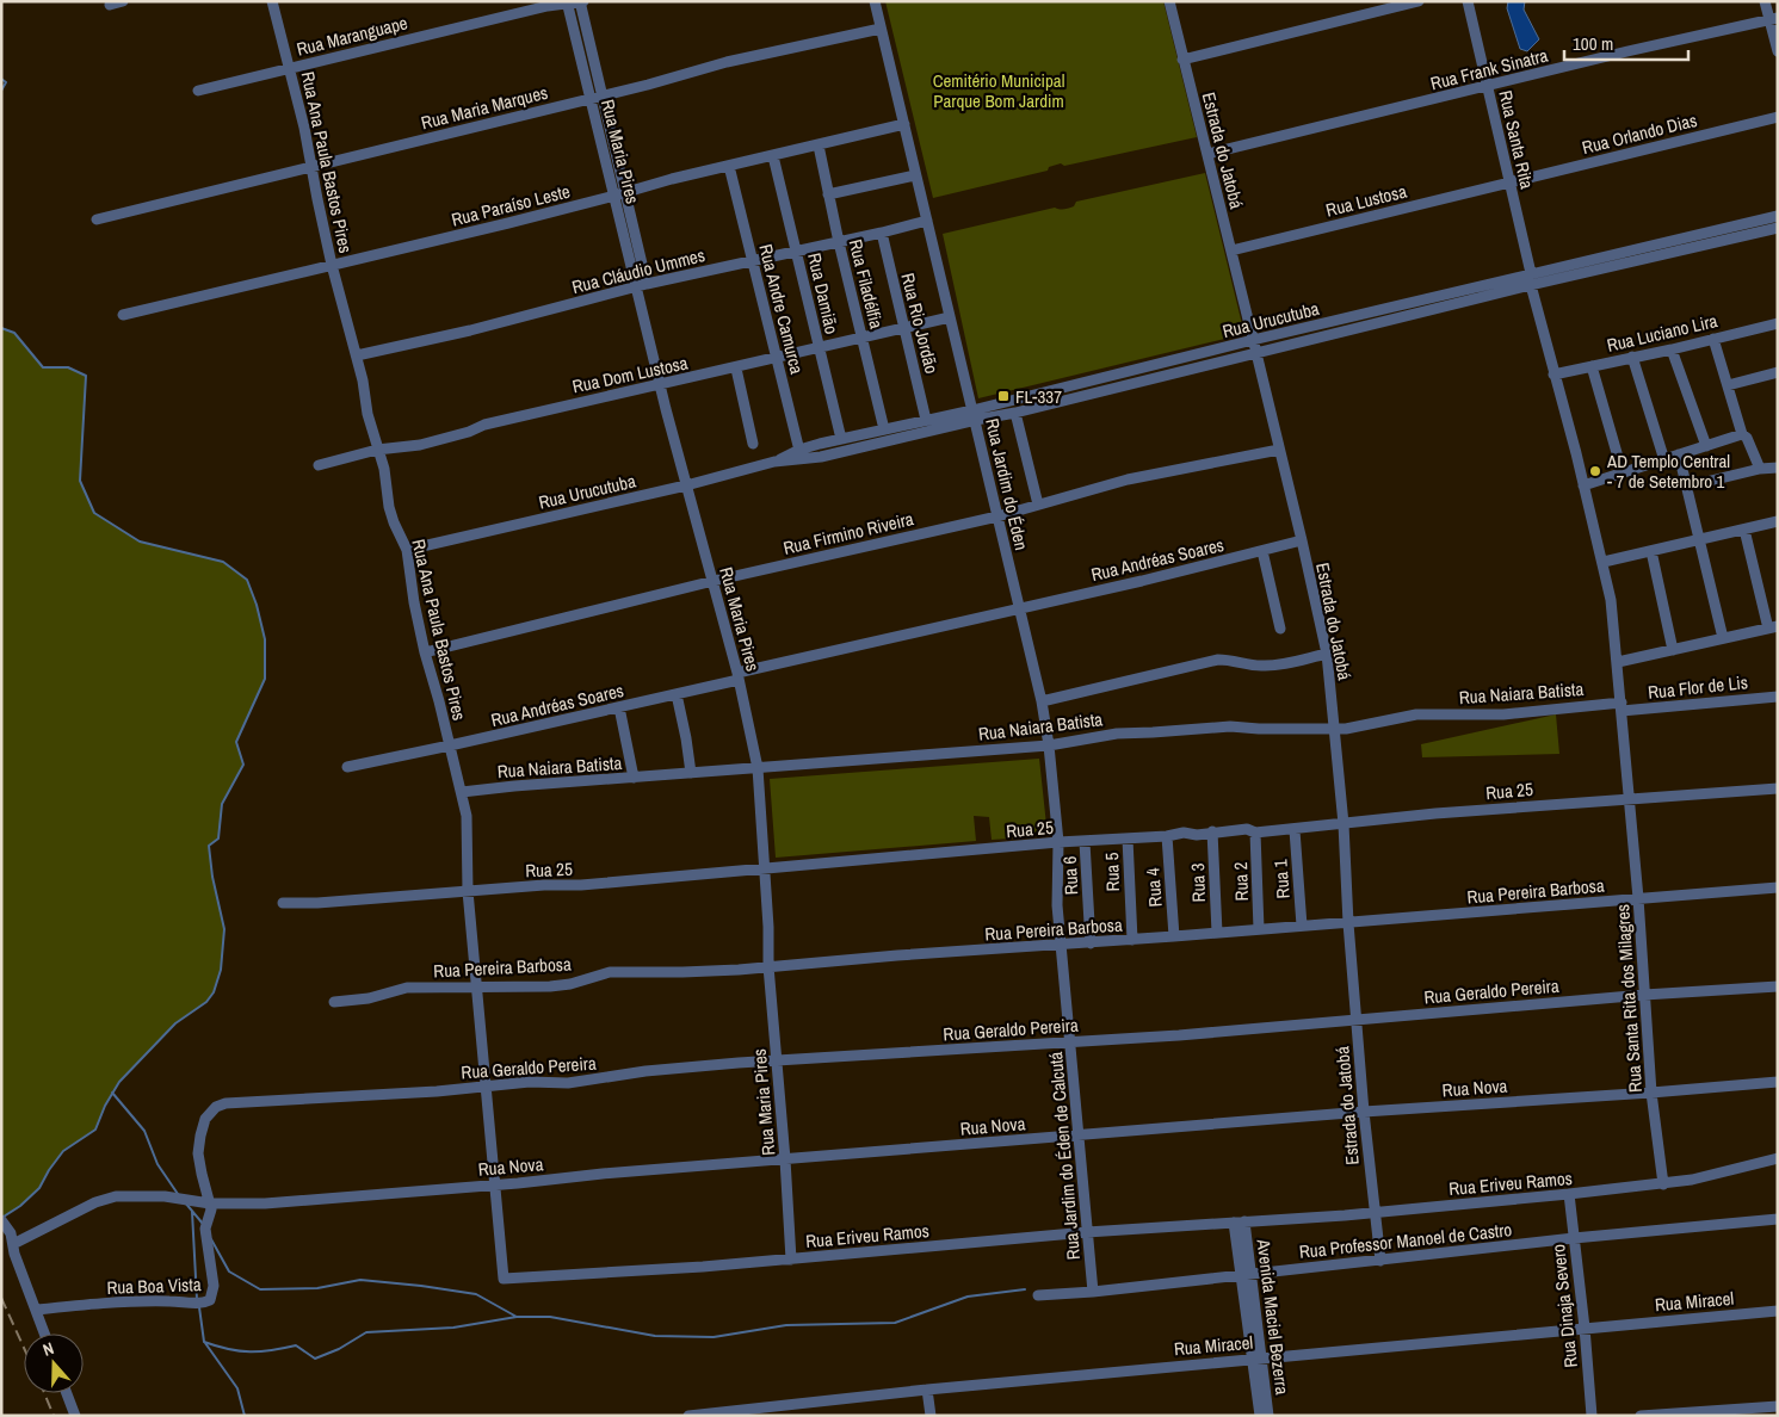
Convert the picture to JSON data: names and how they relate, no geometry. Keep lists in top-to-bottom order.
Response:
{
  "streets": {
    "street": [
      "Rua Maranguape",
      "Rua Frank Sinatra",
      "Rua Maria Marques",
      "Rua Orlando Dias",
      "Rua Santa Rita",
      "Estrada do Jatobá",
      "Rua Maria Pires",
      "Rua Ana Paula Bastos Pires",
      "Rua Lustosa",
      "Rua Paraíso Leste",
      "Rua Cláudio Ummes",
      "Rua Filadélfia",
      "Rua Damião",
      "Rua Andre Camurca",
      "Rua Urucutuba",
      "Rua Rio Jordão",
      "Rua Luciano Lira",
      "Rua Dom Lustosa",
      "Rua Jardim do Éden",
      "Rua Firmino Riveira",
      "Rua Andréas Soares",
      "Rua Flor de Lis",
      "Rua Naiara Batista",
      "Rua 25",
      "Rua 5",
      "Rua 6",
      "Rua 1",
      "Rua 2",
      "Rua 3",
      "Rua 4",
      "Rua Pereira Barbosa",
      "Rua Geraldo Pereira",
      "Rua Santa Rita dos Milagres",
      "Rua Nova",
      "Rua Jardim do Éden de Calcutá",
      "Rua Eriveu Ramos",
      "Rua Professor Manoel de Castro",
      "Rua Boa Vista",
      "Rua Miracel",
      "Rua Dinaja Severo",
      "Avenida Maciel Bezerra"
    ]
  },
  "crossings": [
    ["Rua Maranguape", "Rua Maria Pires"],
    ["Rua Maranguape", "Rua Ana Paula Bastos Pires"],
    ["Rua Frank Sinatra", "Rua Santa Rita"],
    ["Rua Frank Sinatra", "Estrada do Jatobá"],
    ["Rua Maria Marques", "Rua Maria Pires"],
    ["Rua Maria Marques", "Rua Ana Paula Bastos Pires"],
    ["Rua Maria Marques", "Rua Jardim do Éden"],
    ["Rua Orlando Dias", "Rua Santa Rita"],
    ["Rua Orlando Dias", "Rua Lustosa"],
    ["Rua Santa Rita", "Rua Lustosa"],
    ["Rua Santa Rita", "Rua Urucutuba"],
    ["Rua Santa Rita", "Rua Santa Rita dos Milagres"],
    ["Estrada do Jatobá", "Rua Lustosa"],
    ["Estrada do Jatobá", "Rua Urucutuba"],
    ["Estrada do Jatobá", "Rua Firmino Riveira"],
    ["Estrada do Jatobá", "Rua Andréas Soares"],
    ["Estrada do Jatobá", "Rua Naiara Batista"],
    ["Estrada do Jatobá", "Rua 25"],
    ["Estrada do Jatobá", "Rua Pereira Barbosa"],
    ["Estrada do Jatobá", "Rua Geraldo Pereira"],
    ["Estrada do Jatobá", "Rua Nova"],
    ["Estrada do Jatobá", "Rua Eriveu Ramos"],
    ["Estrada do Jatobá", "Rua Professor Manoel de Castro"],
    ["Rua Maria Pires", "Rua Paraíso Leste"],
    ["Rua Maria Pires", "Rua Cláudio Ummes"],
    ["Rua Maria Pires", "Rua Urucutuba"],
    ["Rua Maria Pires", "Rua Dom Lustosa"],
    ["Rua Maria Pires", "Rua Firmino Riveira"],
    ["Rua Maria Pires", "Rua Andréas Soares"],
    ["Rua Maria Pires", "Rua Naiara Batista"],
    ["Rua Maria Pires", "Rua 25"],
    ["Rua Maria Pires", "Rua Pereira Barbosa"],
    ["Rua Maria Pires", "Rua Geraldo Pereira"],
    ["Rua Maria Pires", "Rua Nova"],
    ["Rua Maria Pires", "Rua Eriveu Ramos"],
    ["Rua Ana Paula Bastos Pires", "Rua Paraíso Leste"],
    ["Rua Ana Paula Bastos Pires", "Rua Cláudio Ummes"],
    ["Rua Ana Paula Bastos Pires", "Rua Urucutuba"],
    ["Rua Ana Paula Bastos Pires", "Rua Dom Lustosa"],
    ["Rua Ana Paula Bastos Pires", "Rua Firmino Riveira"],
    ["Rua Ana Paula Bastos Pires", "Rua Andréas Soares"],
    ["Rua Ana Paula Bastos Pires", "Rua Naiara Batista"],
    ["Rua Ana Paula Bastos Pires", "Rua 25"],
    ["Rua Ana Paula Bastos Pires", "Rua Pereira Barbosa"],
    ["Rua Ana Paula Bastos Pires", "Rua Geraldo Pereira"],
    ["Rua Ana Paula Bastos Pires", "Rua Nova"],
    ["Rua Ana Paula Bastos Pires", "Rua Eriveu Ramos"],
    ["Rua Paraíso Leste", "Rua Filadélfia"],
    ["Rua Paraíso Leste", "Rua Damião"],
    ["Rua Paraíso Leste", "Rua Andre Camurca"],
    ["Rua Paraíso Leste", "Rua Jardim do Éden"],
    ["Rua Cláudio Ummes", "Rua Filadélfia"],
    ["Rua Cláudio Ummes", "Rua Damião"],
    ["Rua Cláudio Ummes", "Rua Andre Camurca"],
    ["Rua Cláudio Ummes", "Rua Rio Jordão"],
    ["Rua Cláudio Ummes", "Rua Jardim do Éden"],
    ["Rua Filadélfia", "Rua Urucutuba"],
    ["Rua Filadélfia", "Rua Dom Lustosa"],
    ["Rua Damião", "Rua Urucutuba"],
    ["Rua Damião", "Rua Dom Lustosa"],
    ["Rua Andre Camurca", "Rua Urucutuba"],
    ["Rua Andre Camurca", "Rua Dom Lustosa"],
    ["Rua Urucutuba", "Rua Rio Jordão"],
    ["Rua Urucutuba", "Rua Jardim do Éden"],
    ["Rua Urucutuba", "Rua Santa Rita dos Milagres"],
    ["Rua Rio Jordão", "Rua Dom Lustosa"],
    ["Rua Luciano Lira", "Rua Santa Rita dos Milagres"],
    ["Rua Dom Lustosa", "Rua Jardim do Éden"],
    ["Rua Jardim do Éden", "Rua Firmino Riveira"],
    ["Rua Jardim do Éden", "Rua Andréas Soares"],
    ["Rua Jardim do Éden", "Rua Naiara Batista"],
    ["Rua Jardim do Éden", "Rua 25"],
    ["Rua Jardim do Éden", "Rua Pereira Barbosa"],
    ["Rua Jardim do Éden", "Rua Jardim do Éden de Calcutá"],
    ["Rua Flor de Lis", "Rua Naiara Batista"],
    ["Rua Flor de Lis", "Rua Santa Rita dos Milagres"],
    ["Rua Naiara Batista", "Rua Santa Rita dos Milagres"],
    ["Rua 25", "Rua 5"],
    ["Rua 25", "Rua 6"],
    ["Rua 25", "Rua 1"],
    ["Rua 25", "Rua 2"],
    ["Rua 25", "Rua 3"],
    ["Rua 25", "Rua 4"],
    ["Rua 25", "Rua Santa Rita dos Milagres"],
    ["Rua 5", "Rua Pereira Barbosa"],
    ["Rua 6", "Rua Pereira Barbosa"],
    ["Rua 1", "Rua Pereira Barbosa"],
    ["Rua 2", "Rua Pereira Barbosa"],
    ["Rua 3", "Rua Pereira Barbosa"],
    ["Rua 4", "Rua Pereira Barbosa"],
    ["Rua Pereira Barbosa", "Rua Santa Rita dos Milagres"],
    ["Rua Pereira Barbosa", "Rua Jardim do Éden de Calcutá"],
    ["Rua Geraldo Pereira", "Rua Santa Rita dos Milagres"],
    ["Rua Geraldo Pereira", "Rua Nova"],
    ["Rua Geraldo Pereira", "Rua Jardim do Éden de Calcutá"],
    ["Rua Geraldo Pereira", "Rua Boa Vista"],
    ["Rua Santa Rita dos Milagres", "Rua Nova"],
    ["Rua Santa Rita dos Milagres", "Rua Eriveu Ramos"],
    ["Rua Nova", "Rua Jardim do Éden de Calcutá"],
    ["Rua Nova", "Rua Boa Vista"],
    ["Rua Jardim do Éden de Calcutá", "Rua Eriveu Ramos"],
    ["Rua Jardim do Éden de Calcutá", "Rua Professor Manoel de Castro"],
    ["Rua Eriveu Ramos", "Rua Dinaja Severo"],
    ["Rua Eriveu Ramos", "Avenida Maciel Bezerra"],
    ["Rua Professor Manoel de Castro", "Rua Dinaja Severo"],
    ["Rua Professor Manoel de Castro", "Avenida Maciel Bezerra"],
    ["Rua Miracel", "Rua Dinaja Severo"],
    ["Rua Miracel", "Avenida Maciel Bezerra"]
  ],
  "parks": ["Cemitério Municipal Parque Bom Jardim"],
  "places": {
    "transit": ["FL-337"],
    "other": ["AD Templo Central - 7 de Setembro 1"]
  },
  "scale_bar": "100 m",
  "north": "top"
}
